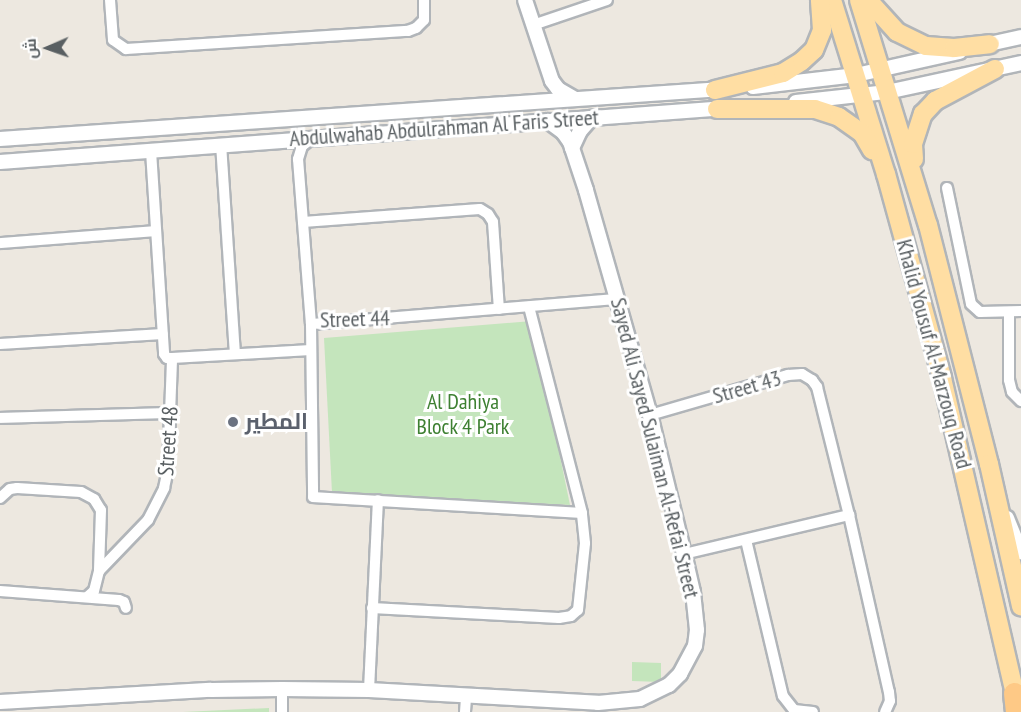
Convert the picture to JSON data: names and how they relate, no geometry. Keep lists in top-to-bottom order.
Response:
{
  "streets": {
    "main road": ["Khalid Yousuf Al-Marzouq Road"],
    "street": [
      "Abdulwahab Abdulrahman Al Faris Street",
      "Street 44",
      "Street 43",
      "Street 48",
      "Sayed Ali Sayed Sulaiman Al-Refai Street"
    ]
  },
  "crossings": [
    ["Abdulwahab Abdulrahman Al Faris Street", "Khalid Yousuf Al-Marzouq Road"],
    ["Abdulwahab Abdulrahman Al Faris Street", "Sayed Ali Sayed Sulaiman Al-Refai Street"],
    ["Street 44", "Sayed Ali Sayed Sulaiman Al-Refai Street"],
    ["Street 43", "Sayed Ali Sayed Sulaiman Al-Refai Street"]
  ],
  "parks": ["Al Dahiya Block 4 Park"],
  "places": ["المطير"],
  "north": "left"
}
